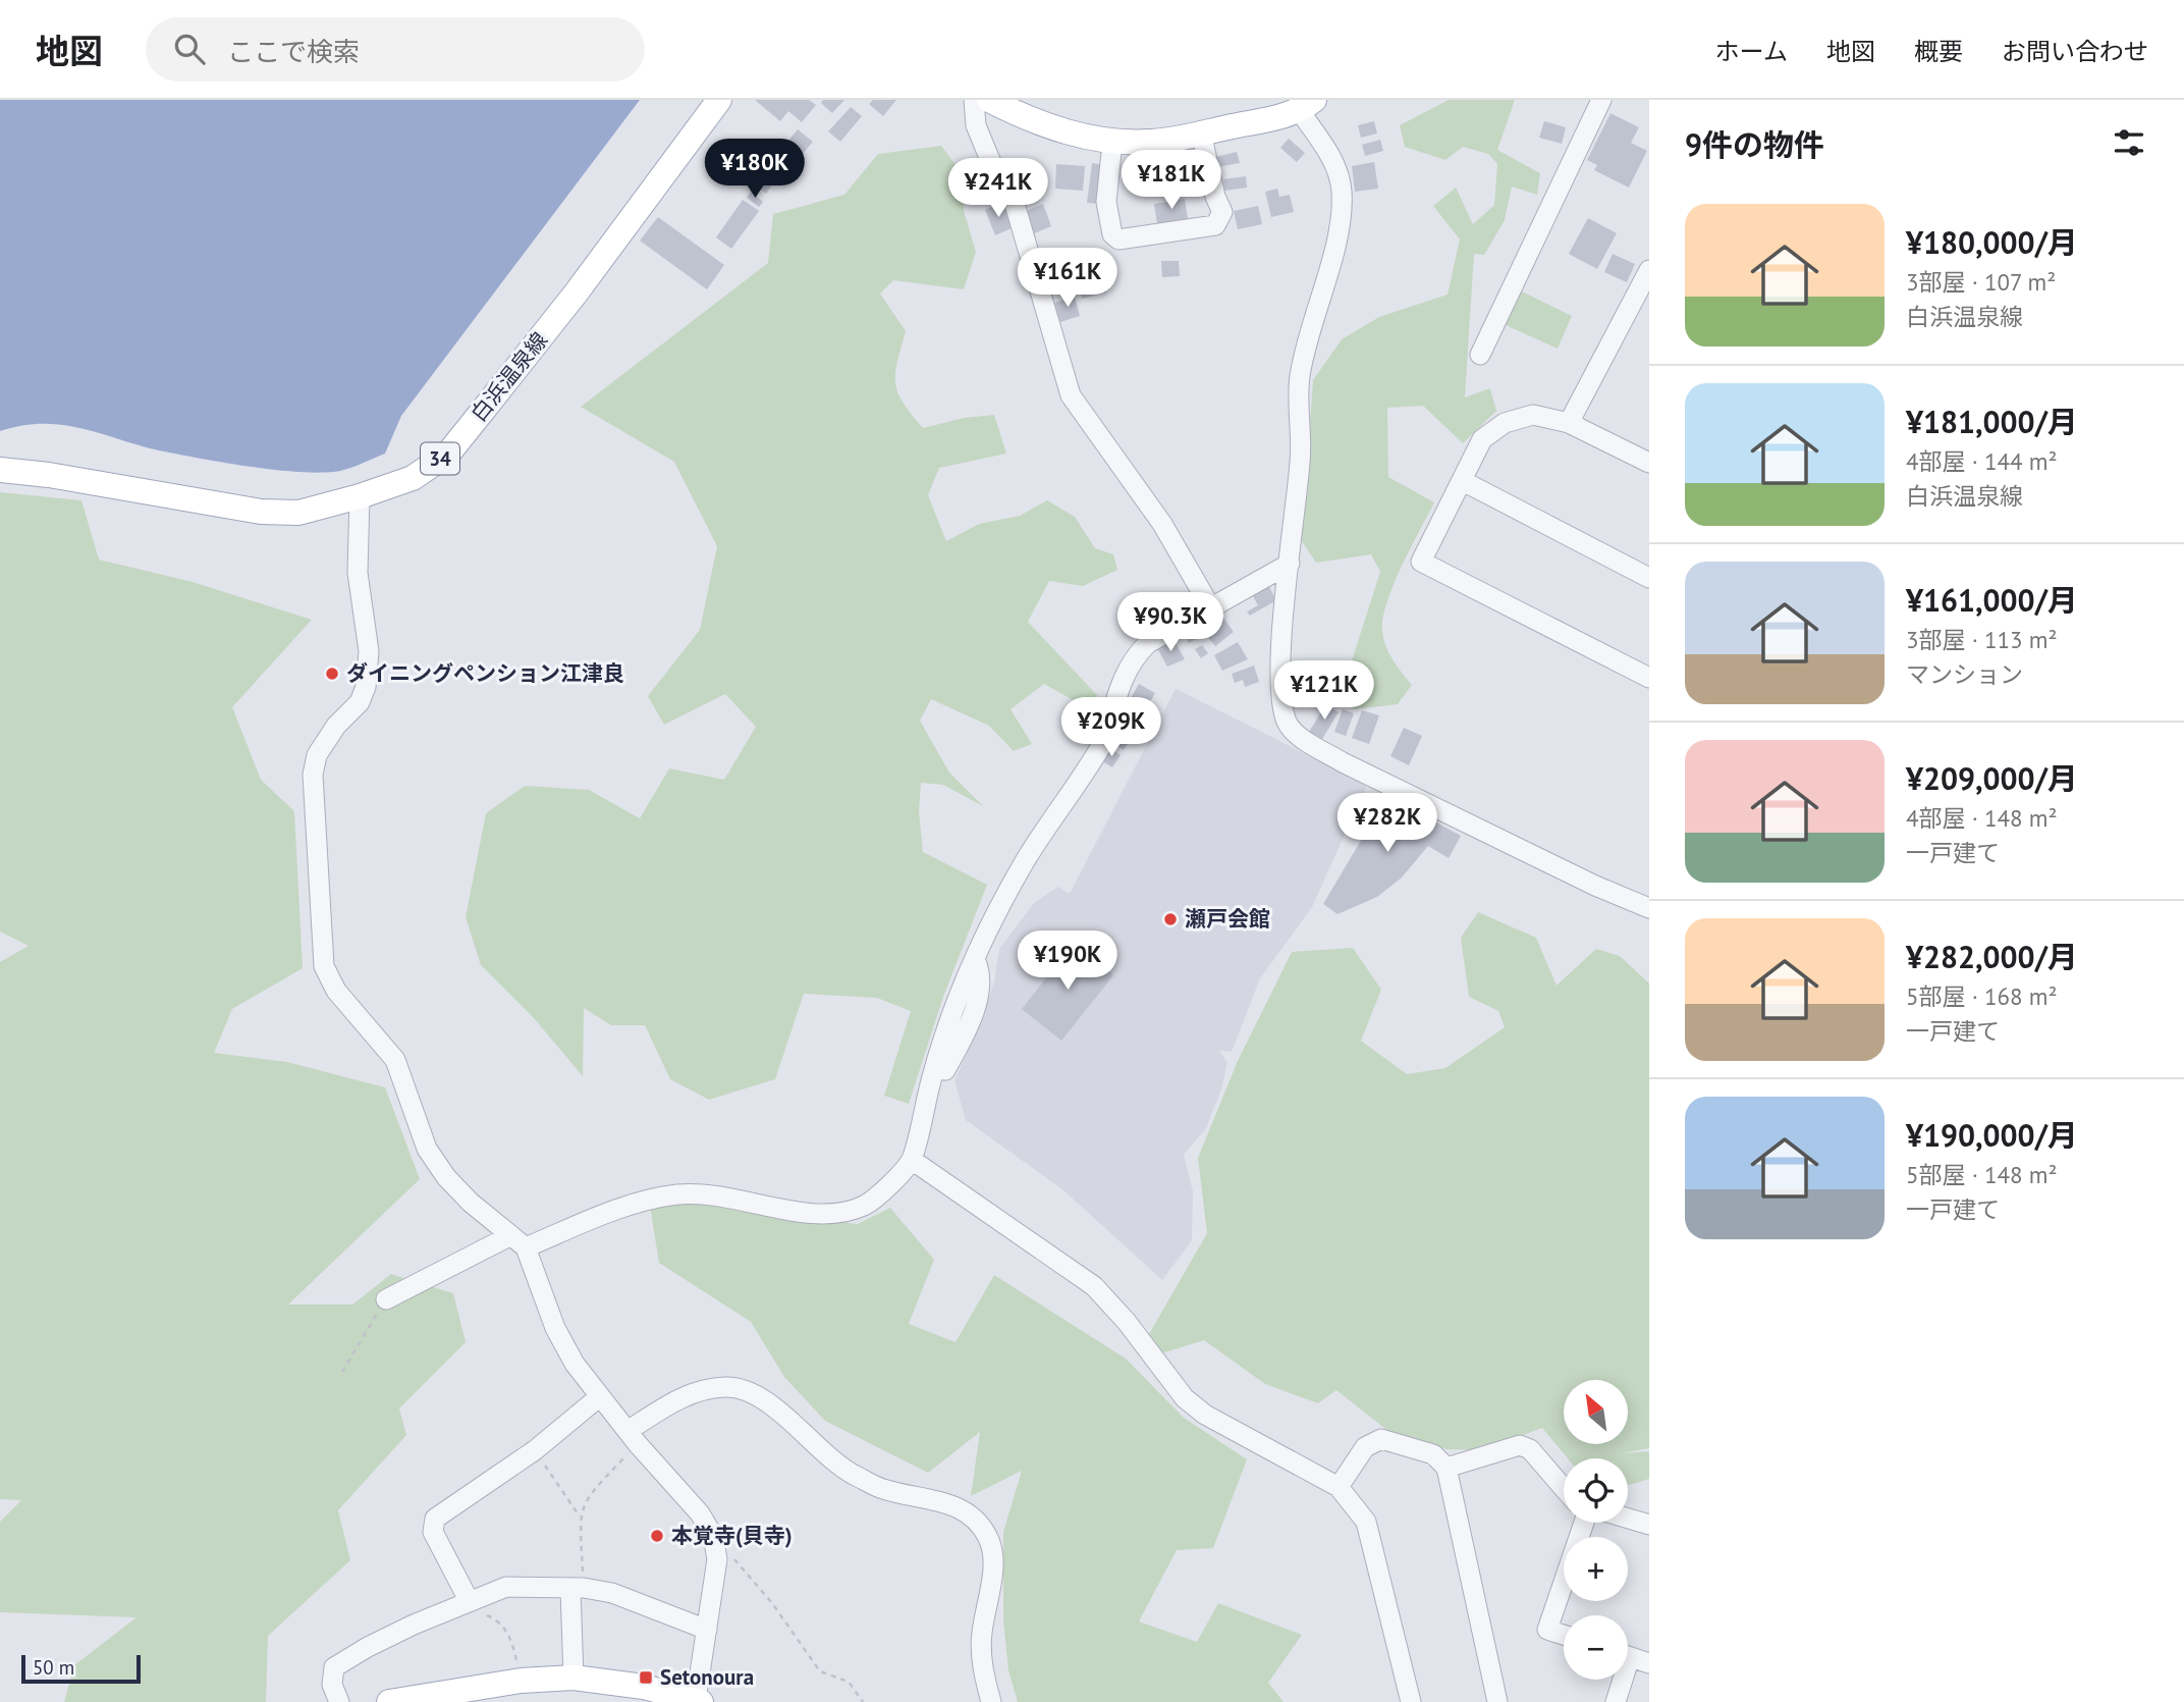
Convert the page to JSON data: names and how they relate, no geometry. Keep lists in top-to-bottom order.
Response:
{
  "streets": {
    "main road": ["白浜温泉線", "34"]
  },
  "places": {
    "other": ["ダイニングペンション江津良", "瀬戸会館", "本覚寺(貝寺)"],
    "transit": ["Setonoura"]
  },
  "scale_bar": "50 m",
  "north": "top left",
  "page": {
    "header": "地図",
    "search": "ここで検索",
    "nav": [
      "ホーム",
      "地図",
      "概要",
      "お問い合わせ"
    ],
    "heading": "9件の物件",
    "price": [
      "¥180K",
      "¥181K",
      "¥241K",
      "¥161K",
      "¥90.3K",
      "¥121K",
      "¥209K",
      "¥282K",
      "¥190K"
    ],
    "list": [
      {
        "name": "¥180,000/月",
        "note": "3部屋 · 107 m² · 白浜温泉線"
      },
      {
        "name": "¥181,000/月",
        "note": "4部屋 · 144 m² · 白浜温泉線"
      },
      {
        "name": "¥161,000/月",
        "note": "3部屋 · 113 m² · マンション"
      },
      {
        "name": "¥209,000/月",
        "note": "4部屋 · 148 m² · 一戸建て"
      },
      {
        "name": "¥282,000/月",
        "note": "5部屋 · 168 m² · 一戸建て"
      },
      {
        "name": "¥190,000/月",
        "note": "5部屋 · 148 m² · 一戸建て"
      }
    ],
    "map_buttons": ["+", "−"],
    "scale": "50 m"
  }
}
